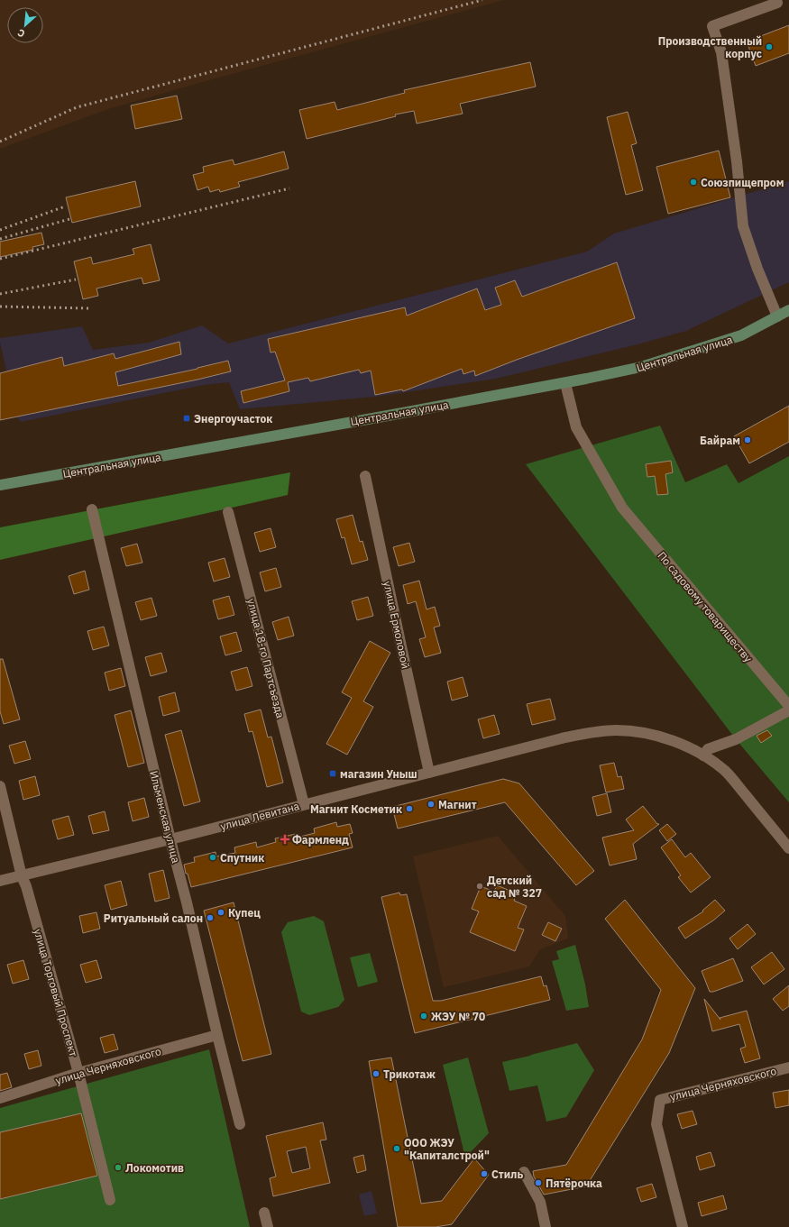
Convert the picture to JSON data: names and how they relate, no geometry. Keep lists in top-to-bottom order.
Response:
{
  "streets": {
    "main road": ["Центральная улица"],
    "street": [
      "По садовому товариществу",
      "улица Ермоловой",
      "улица 18-го Партсъезда",
      "улица Левитана",
      "Ильменская улица",
      "улица Торговый Проспект",
      "улица Черняховского"
    ]
  },
  "crossings": [
    ["Центральная улица", "По садовому товариществу"],
    ["улица Ермоловой", "улица Левитана"],
    ["улица 18-го Партсъезда", "улица Левитана"],
    ["улица Левитана", "Ильменская улица"],
    ["улица Левитана", "улица Торговый Проспект"],
    ["Ильменская улица", "улица Черняховского"],
    ["улица Торговый Проспект", "улица Черняховского"]
  ],
  "places": {
    "other": [
      "Производственный корпус",
      "Союзпищепром",
      "Байрам",
      "Магнит",
      "Магнит Косметик",
      "Спутник",
      "Детский сад № 327",
      "Купец",
      "Ритуальный салон",
      "ЖЭУ № 70",
      "Трикотаж",
      "ООО ЖЭУ \"Капиталстрой\"",
      "Локомотив",
      "Стиль",
      "Пятёрочка"
    ],
    "transit": ["Энергоучасток", "магазин Уныш"],
    "health": ["Фармленд"]
  },
  "north": "bottom left"
}
